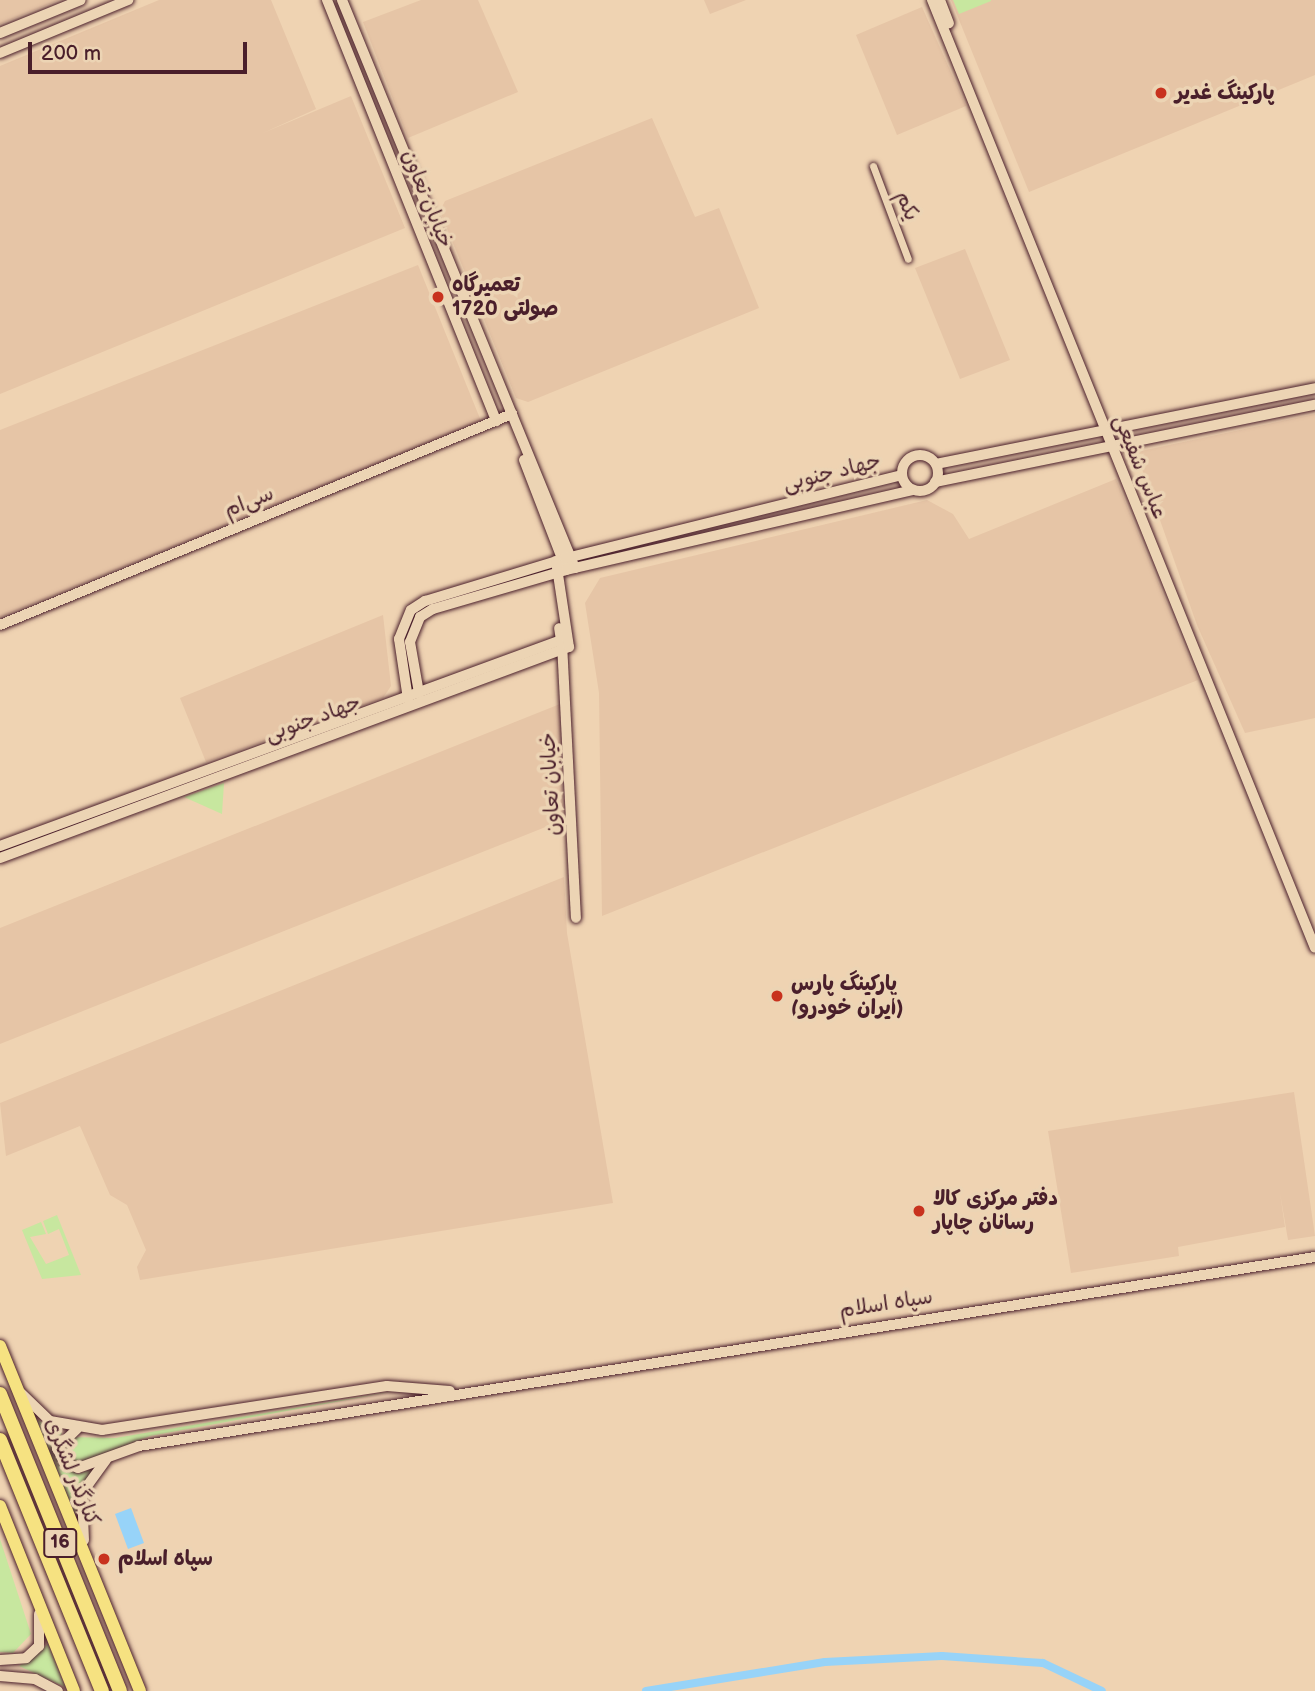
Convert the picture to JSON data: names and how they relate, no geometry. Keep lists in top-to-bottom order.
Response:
{
  "streets": {
    "highway": ["16"],
    "main road": ["کنارگذر لشگری"],
    "street": [
      "خیابان تعاون",
      "یکم",
      "عباس شفیعی",
      "جهاد جنوبی",
      "سی‌ام",
      "سپاه اسلام"
    ]
  },
  "crossings": [
    ["خیابان تعاون", "جهاد جنوبی"],
    ["خیابان تعاون", "سی‌ام"]
  ],
  "places": [
    "پارکینگ غدیر",
    "تعمیرگاه 1720 صولتی",
    "پارکینگ پارس (ایران خودرو)",
    "دفتر مرکزی کالا رسانان چاپار",
    "سپاه اسلام"
  ],
  "scale_bar": "200 m"
}
